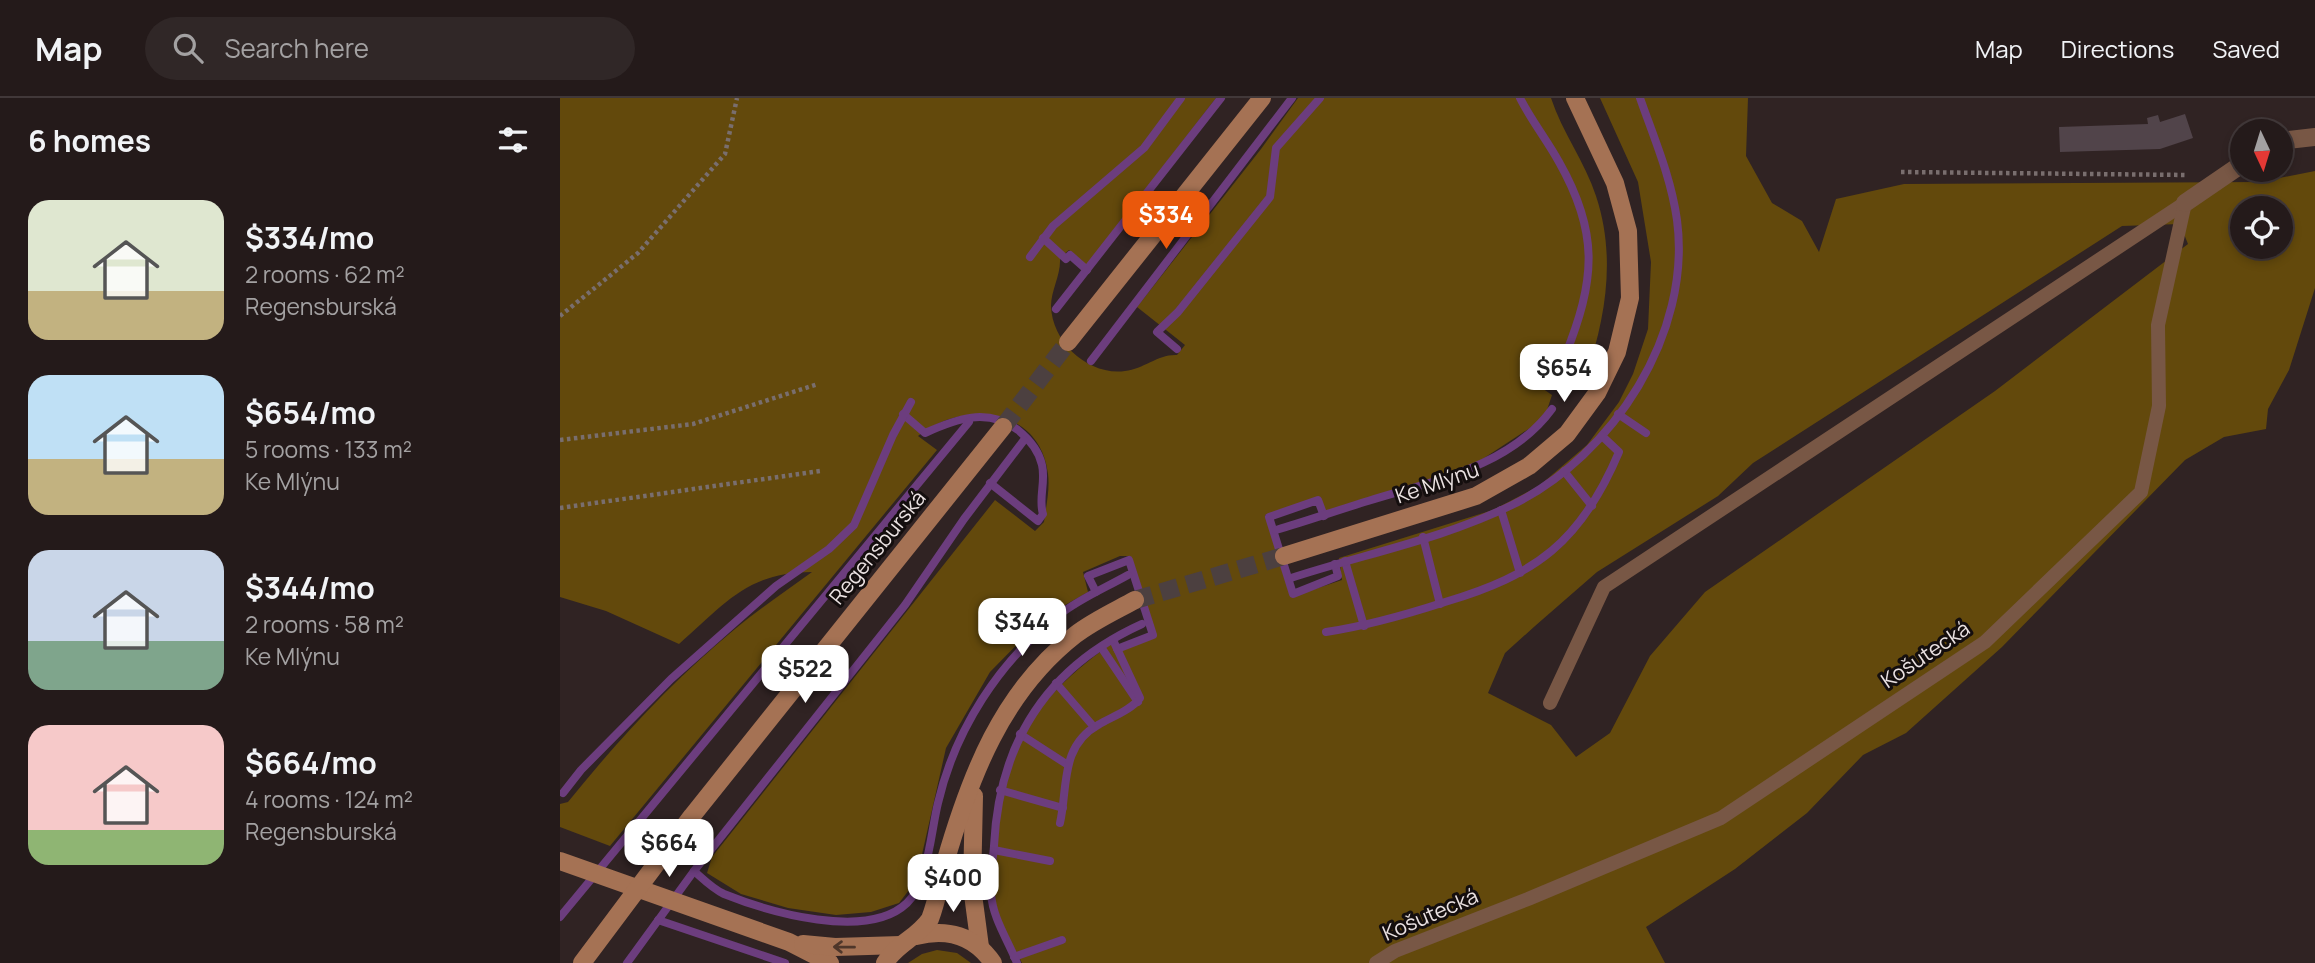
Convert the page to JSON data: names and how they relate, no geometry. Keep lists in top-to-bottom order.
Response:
{
  "streets": {
    "street": ["Ke Mlýnu", "Regensburská"],
    "lane": ["Košutecká"]
  },
  "north": "bottom",
  "page": {
    "header": "Map",
    "search": "Search here",
    "nav": ["Map", "Directions", "Saved"],
    "heading": "6 homes",
    "list": [
      {
        "name": "$334/mo",
        "note": "2 rooms · 62 m² · Regensburská"
      },
      {
        "name": "$654/mo",
        "note": "5 rooms · 133 m² · Ke Mlýnu"
      },
      {
        "name": "$344/mo",
        "note": "2 rooms · 58 m² · Ke Mlýnu"
      },
      {
        "name": "$664/mo",
        "note": "4 rooms · 124 m² · Regensburská"
      }
    ],
    "price": [
      "$334",
      "$654",
      "$344",
      "$522",
      "$664",
      "$400"
    ]
  }
}
